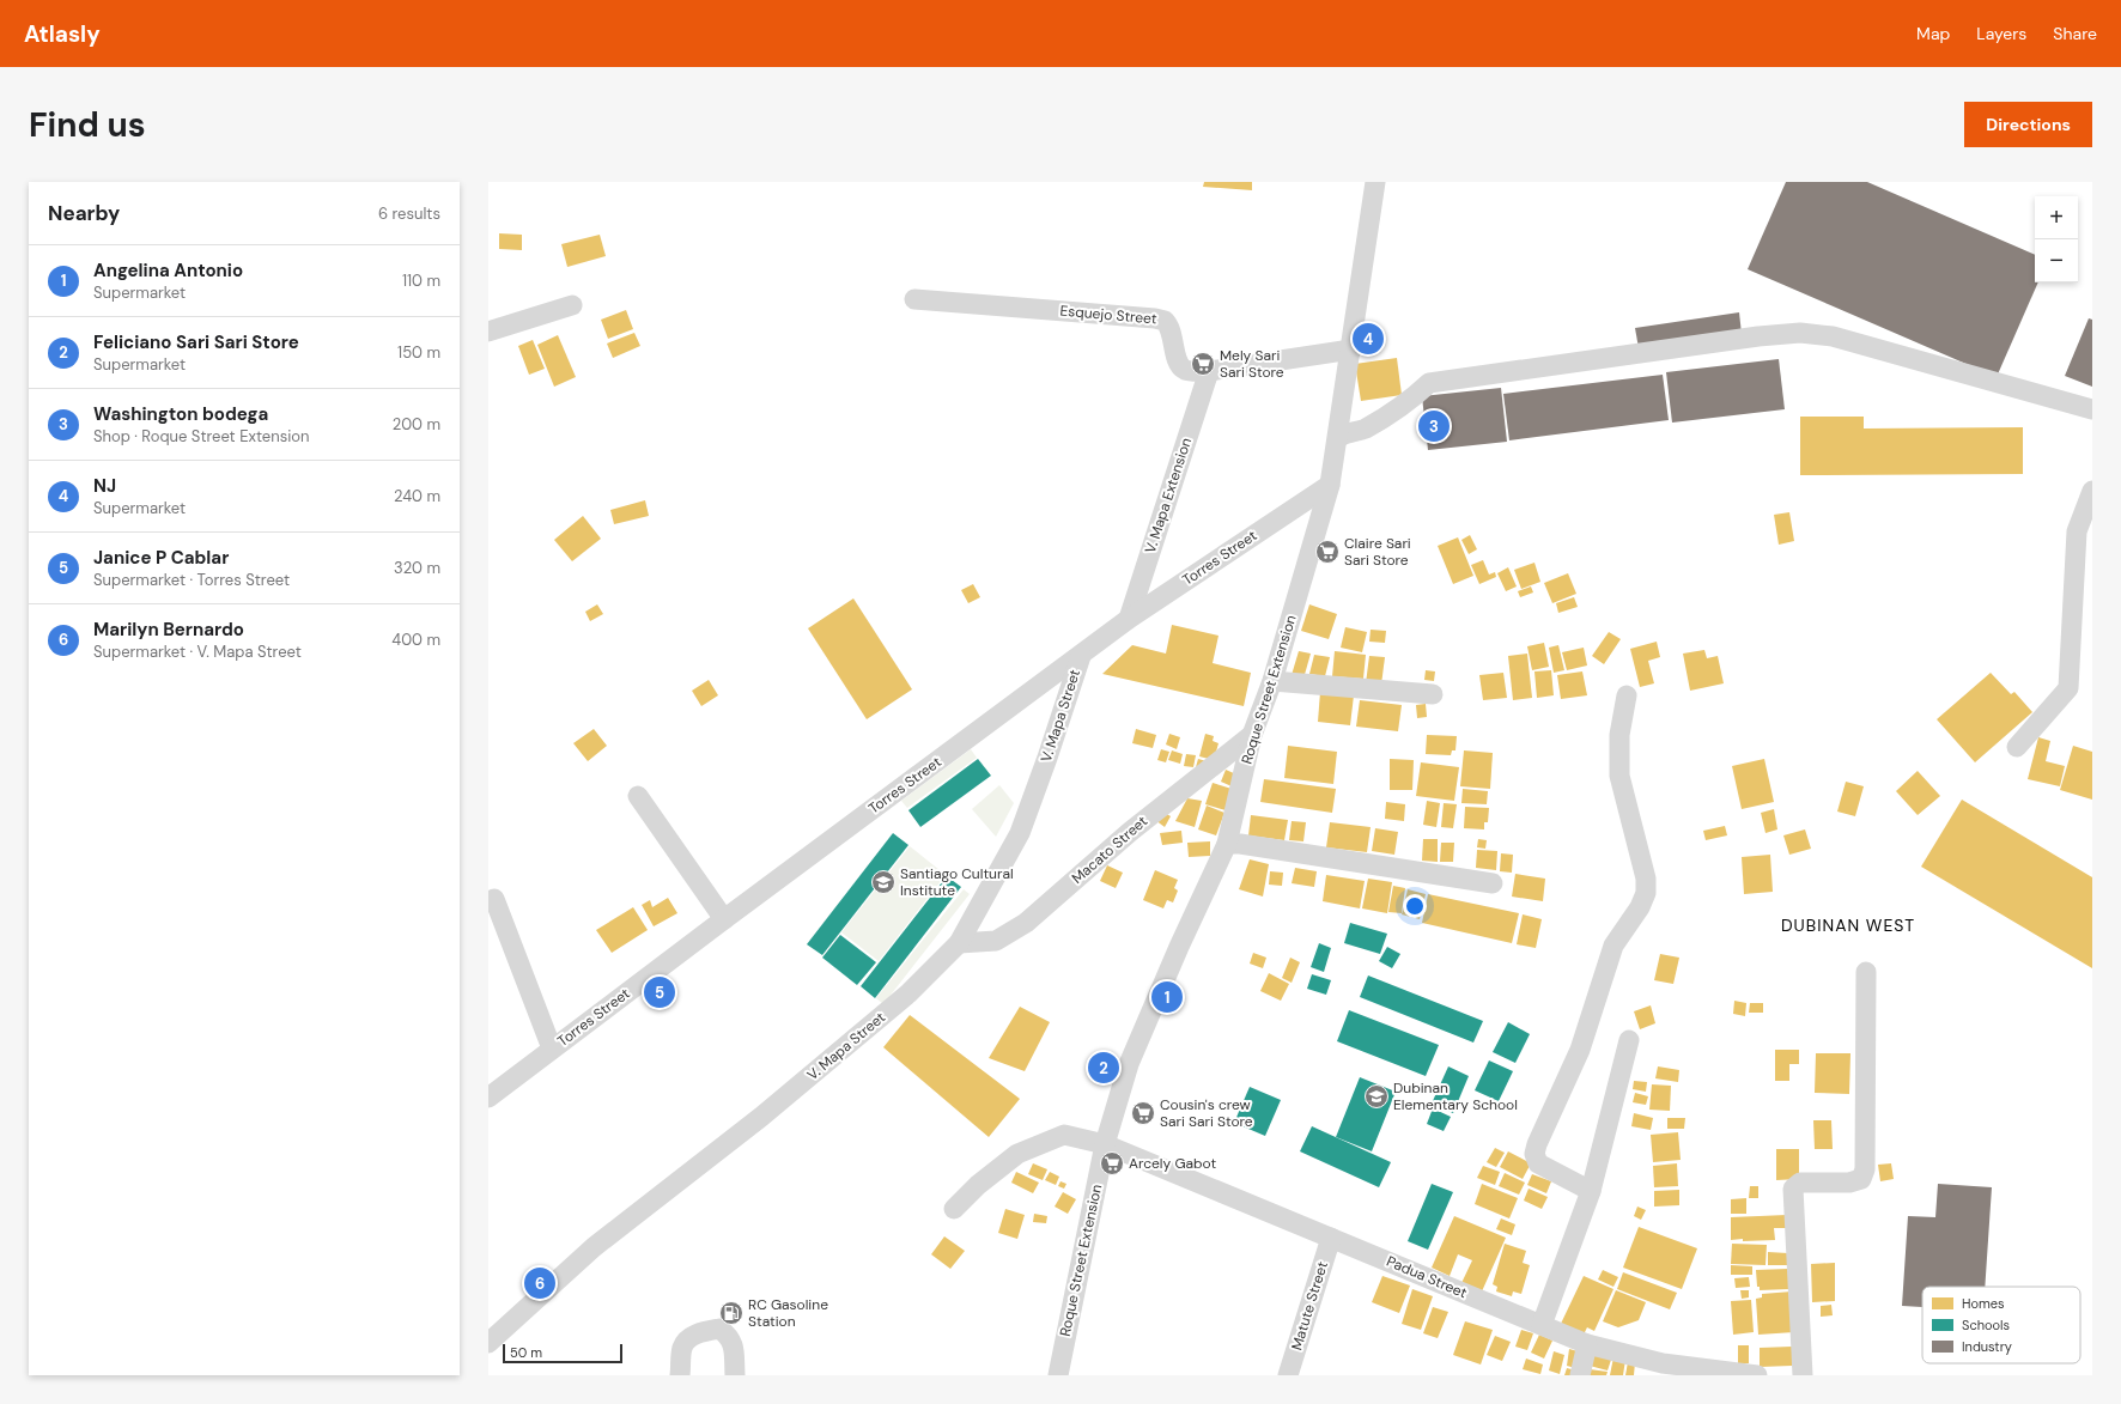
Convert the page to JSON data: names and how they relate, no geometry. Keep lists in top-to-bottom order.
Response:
{
  "streets": {
    "street": [
      "Esquejo Street",
      "V. Mapa Extension",
      "Torres Street",
      "Roque Street Extension",
      "V. Mapa Street",
      "Macato Street",
      "Padua Street",
      "Matute Street"
    ]
  },
  "crossings": [
    ["Esquejo Street", "V. Mapa Extension"],
    ["Esquejo Street", "Roque Street Extension"],
    ["V. Mapa Extension", "Torres Street"],
    ["Torres Street", "Roque Street Extension"],
    ["Torres Street", "V. Mapa Street"],
    ["Roque Street Extension", "Macato Street"],
    ["Roque Street Extension", "Padua Street"],
    ["V. Mapa Street", "Macato Street"],
    ["Padua Street", "Matute Street"]
  ],
  "districts": ["DUBINAN WEST"],
  "places": {
    "supermarket": [
      "Mely Sari Sari Store",
      "Claire Sari Sari Store",
      "Cousin's crew Sari Sari Store",
      "Arcely Gabot"
    ],
    "school or university": ["Santiago Cultural Institute", "Dubinan Elementary School"],
    "fuel station": ["RC Gasoline Station"]
  },
  "legend": ["Homes", "Schools", "Industry"],
  "scale_bar": "50 m",
  "page": {
    "header": "Atlasly",
    "nav": ["Map", "Layers", "Share"],
    "buttons": "Directions",
    "title": "Find us",
    "heading": ["Nearby", "6 results"],
    "map_buttons": ["+", "−"],
    "list": [
      {
        "mark": "1",
        "name": "Angelina Antonio",
        "note": "Supermarket",
        "value": "110 m"
      },
      {
        "mark": "2",
        "name": "Feliciano Sari Sari Store",
        "note": "Supermarket",
        "value": "150 m"
      },
      {
        "mark": "3",
        "name": "Washington bodega",
        "note": "Shop · Roque Street Extension",
        "value": "200 m"
      },
      {
        "mark": "4",
        "name": "NJ",
        "note": "Supermarket",
        "value": "240 m"
      },
      {
        "mark": "5",
        "name": "Janice P Cablar",
        "note": "Supermarket · Torres Street",
        "value": "320 m"
      },
      {
        "mark": "6",
        "name": "Marilyn Bernardo",
        "note": "Supermarket · V. Mapa Street",
        "value": "400 m"
      }
    ],
    "pins": [
      "4",
      "3",
      "5",
      "1",
      "2",
      "6"
    ],
    "scale": "50 m"
  }
}
